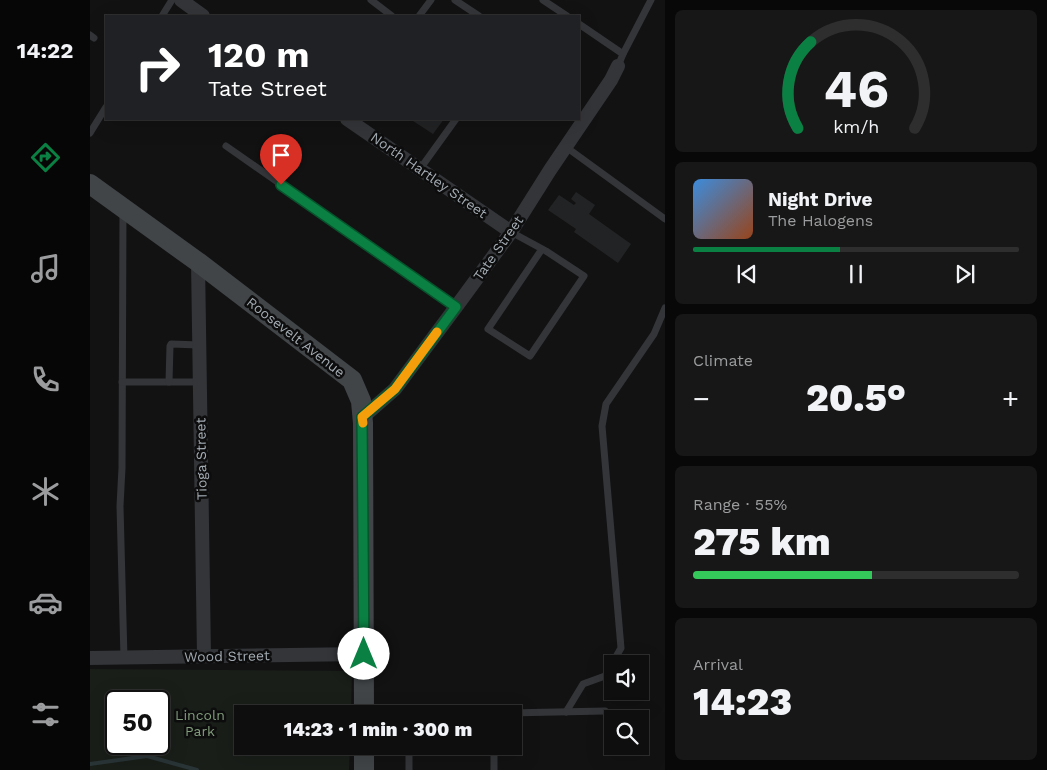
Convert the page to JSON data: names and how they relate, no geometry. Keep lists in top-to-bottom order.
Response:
{
  "streets": {
    "main road": ["Roosevelt Avenue"],
    "street": [
      "North Hartley Street",
      "Tate Street",
      "Tioga Street",
      "Wood Street"
    ]
  },
  "crossings": [
    ["North Hartley Street", "Tate Street"],
    ["Tate Street", "Roosevelt Avenue"],
    ["Roosevelt Avenue", "Tioga Street"],
    ["Roosevelt Avenue", "Wood Street"],
    ["Tioga Street", "Wood Street"]
  ],
  "parks": ["Lincoln Park"],
  "page": {
    "tabs": "14:22",
    "turn": ["120 m", "Tate Street"],
    "song": ["Night Drive", "The Halogens"],
    "tile": [
      "Climate",
      ["Range · 55%", "275 km"],
      ["Arrival", "14:23"]
    ],
    "heat": ["−", "20.5°", "+"],
    "limit": "50",
    "trip": "14:23 · 1 min · 300 m",
    "gauge": ["46", "km/h"]
  }
}
